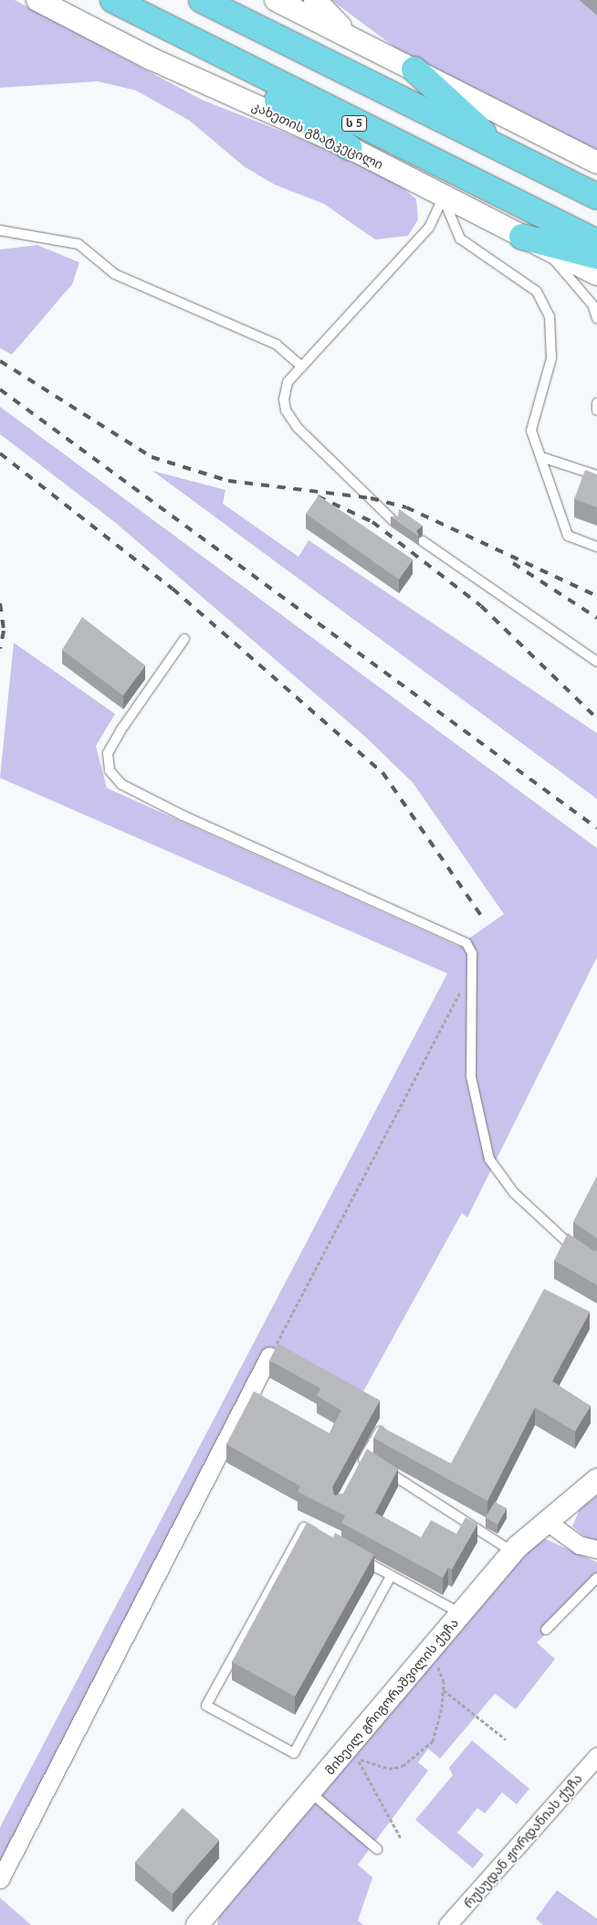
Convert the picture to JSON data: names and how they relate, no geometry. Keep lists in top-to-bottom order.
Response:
{
  "streets": {
    "highway": ["ს 5", "კახეთის გზატკეცილი"],
    "street": ["მიხეილ გრიგორაშვილის ქუჩა", "რუსუდან ჟორდანიას ქუჩა"]
  }
}
